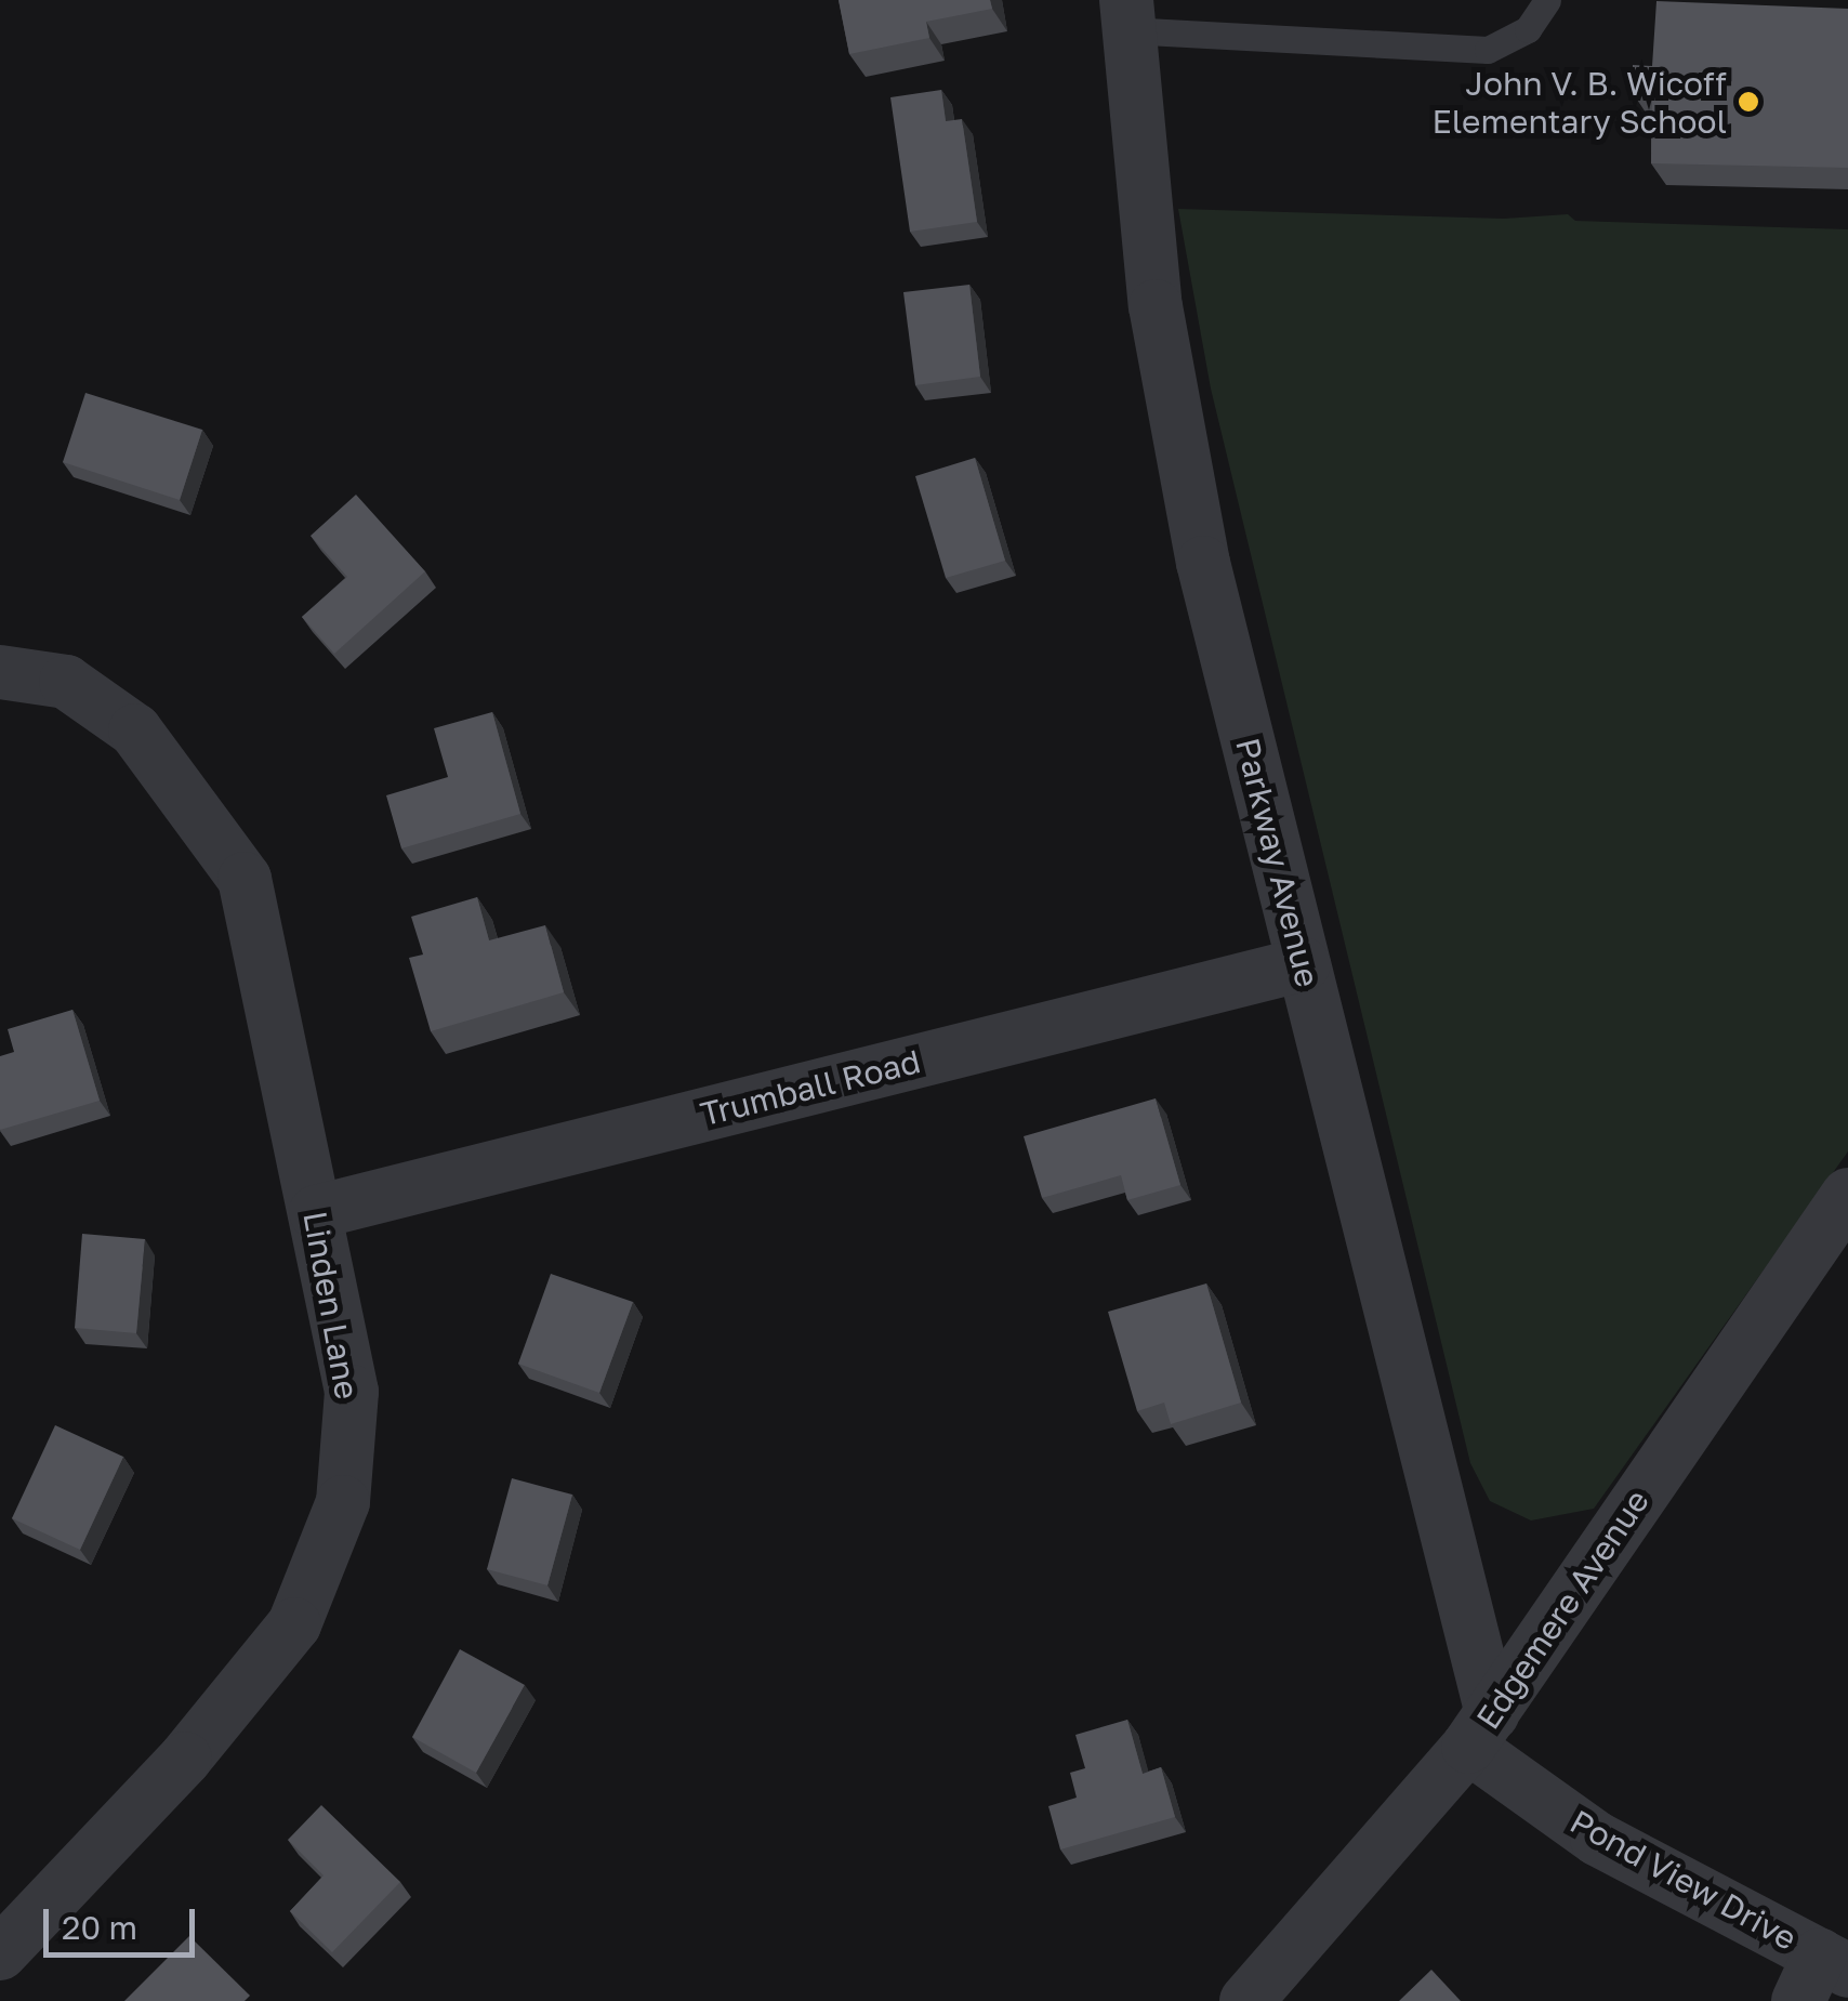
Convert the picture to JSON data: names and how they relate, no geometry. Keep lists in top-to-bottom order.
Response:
{
  "streets": {
    "street": [
      "Parkway Avenue",
      "Trumball Road",
      "Linden Lane",
      "Edgemere Avenue",
      "Pond View Drive"
    ]
  },
  "crossings": [
    ["Parkway Avenue", "Trumball Road"],
    ["Parkway Avenue", "Edgemere Avenue"],
    ["Parkway Avenue", "Pond View Drive"],
    ["Trumball Road", "Linden Lane"],
    ["Edgemere Avenue", "Pond View Drive"]
  ],
  "places": ["John V. B. Wicoff Elementary School"],
  "scale_bar": "20 m"
}
